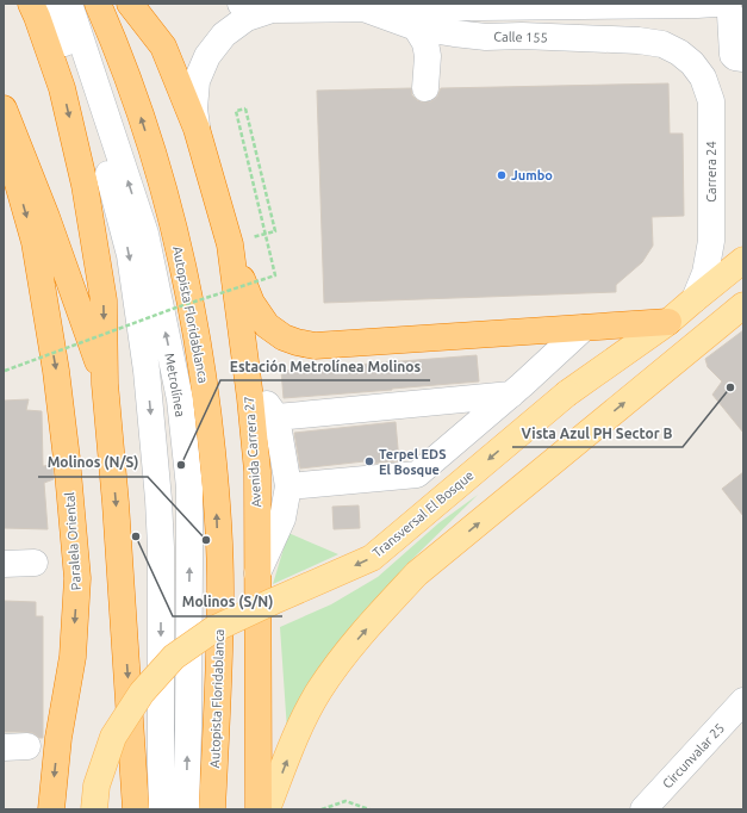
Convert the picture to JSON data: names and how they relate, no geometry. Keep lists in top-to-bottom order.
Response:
{
  "streets": {
    "highway": ["Autopista Floridablanca", "Avenida Carrera 27", "Paralela Oriental"],
    "main road": ["Transversal El Bosque"],
    "street": [
      "Calle 155",
      "Carrera 24",
      "Metrolínea",
      "Circunvalar 25"
    ]
  },
  "crossings": [
    ["Calle 155", "Carrera 24"],
    ["Calle 155", "Avenida Carrera 27"],
    ["Carrera 24", "Transversal El Bosque"]
  ],
  "places": [
    "Jumbo",
    "Vista Azul PH Sector B",
    "Terpel EDS El Bosque",
    "Estación Metrolínea Molinos",
    "Molinos (S/N)",
    "Molinos (N/S)"
  ]
}
